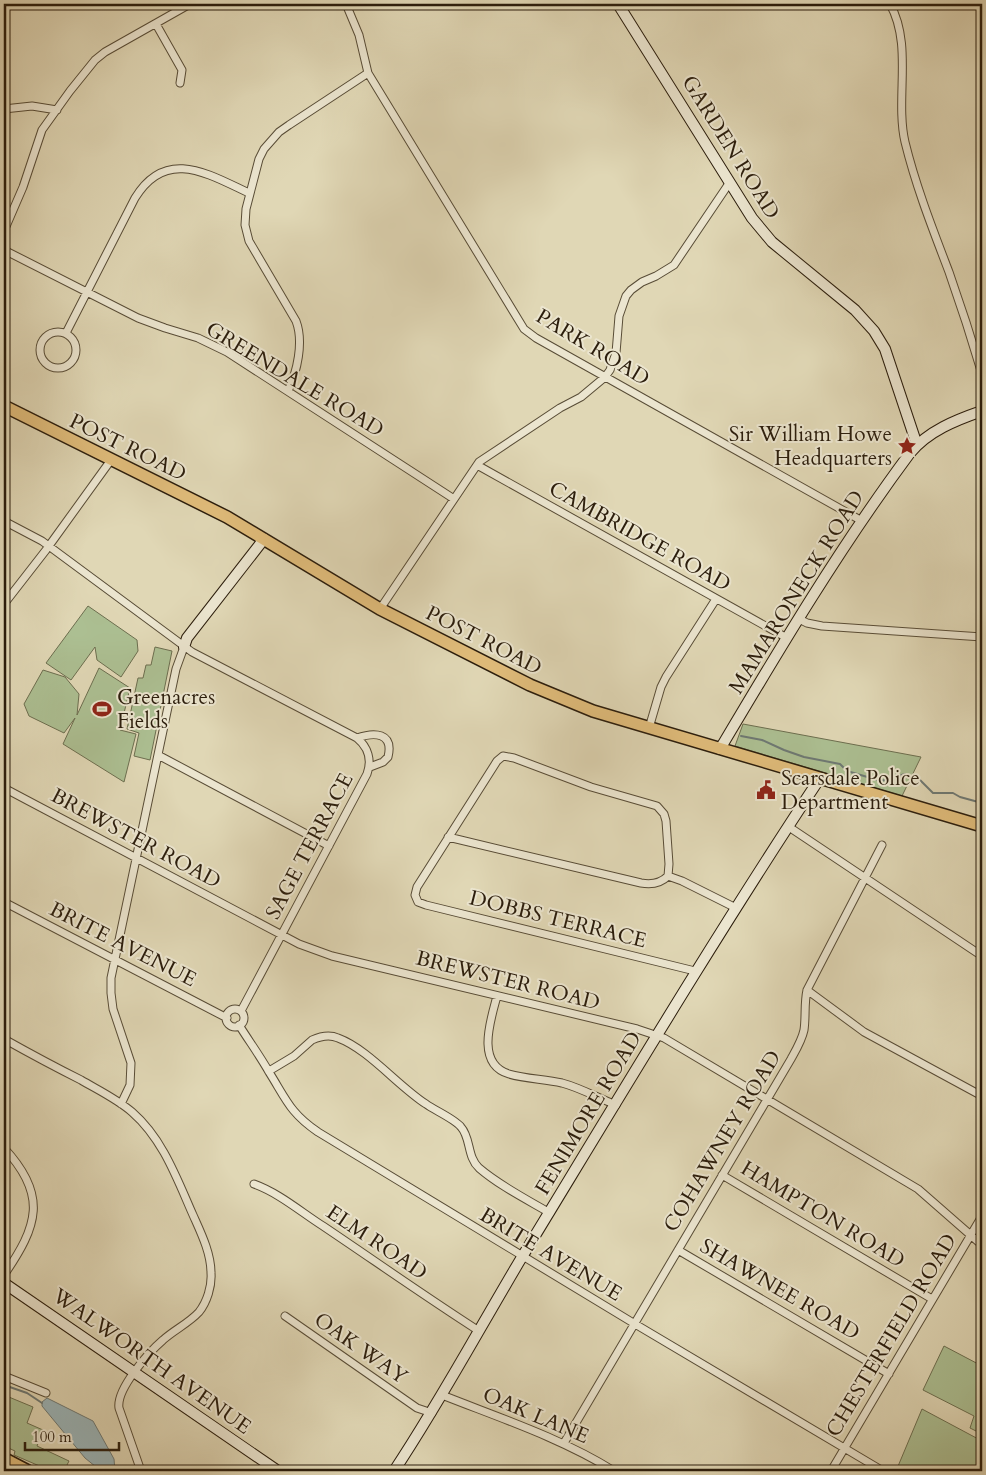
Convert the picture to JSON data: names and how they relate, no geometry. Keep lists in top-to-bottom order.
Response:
{
  "streets": {
    "main road": ["POST ROAD"],
    "street": [
      "GARDEN ROAD",
      "PARK ROAD",
      "GREENDALE ROAD",
      "CAMBRIDGE ROAD",
      "MAMARONECK ROAD",
      "BREWSTER ROAD",
      "SAGE TERRACE",
      "DOBBS TERRACE",
      "BRITE AVENUE",
      "FENIMORE ROAD",
      "COHAWNEY ROAD",
      "HAMPTON ROAD",
      "ELM ROAD",
      "SHAWNEE ROAD",
      "CHESTERFIELD ROAD",
      "OAK WAY",
      "WALWORTH AVENUE",
      "OAK LANE"
    ]
  },
  "crossings": [
    ["GARDEN ROAD", "MAMARONECK ROAD"],
    ["PARK ROAD", "MAMARONECK ROAD"],
    ["POST ROAD", "MAMARONECK ROAD"],
    ["POST ROAD", "FENIMORE ROAD"],
    ["CAMBRIDGE ROAD", "MAMARONECK ROAD"],
    ["BREWSTER ROAD", "SAGE TERRACE"],
    ["BREWSTER ROAD", "FENIMORE ROAD"],
    ["BREWSTER ROAD", "COHAWNEY ROAD"],
    ["BREWSTER ROAD", "CHESTERFIELD ROAD"],
    ["SAGE TERRACE", "BRITE AVENUE"],
    ["DOBBS TERRACE", "FENIMORE ROAD"],
    ["BRITE AVENUE", "FENIMORE ROAD"],
    ["BRITE AVENUE", "COHAWNEY ROAD"],
    ["BRITE AVENUE", "CHESTERFIELD ROAD"],
    ["FENIMORE ROAD", "ELM ROAD"],
    ["FENIMORE ROAD", "OAK WAY"],
    ["FENIMORE ROAD", "OAK LANE"],
    ["COHAWNEY ROAD", "HAMPTON ROAD"],
    ["COHAWNEY ROAD", "SHAWNEE ROAD"],
    ["COHAWNEY ROAD", "OAK LANE"],
    ["HAMPTON ROAD", "CHESTERFIELD ROAD"],
    ["SHAWNEE ROAD", "CHESTERFIELD ROAD"]
  ],
  "places": {
    "place": ["Sir William Howe Headquarters"],
    "sports": ["Greenacres Fields"],
    "public building": ["Scarsdale Police Department"]
  },
  "scale_bar": "100 m"
}
